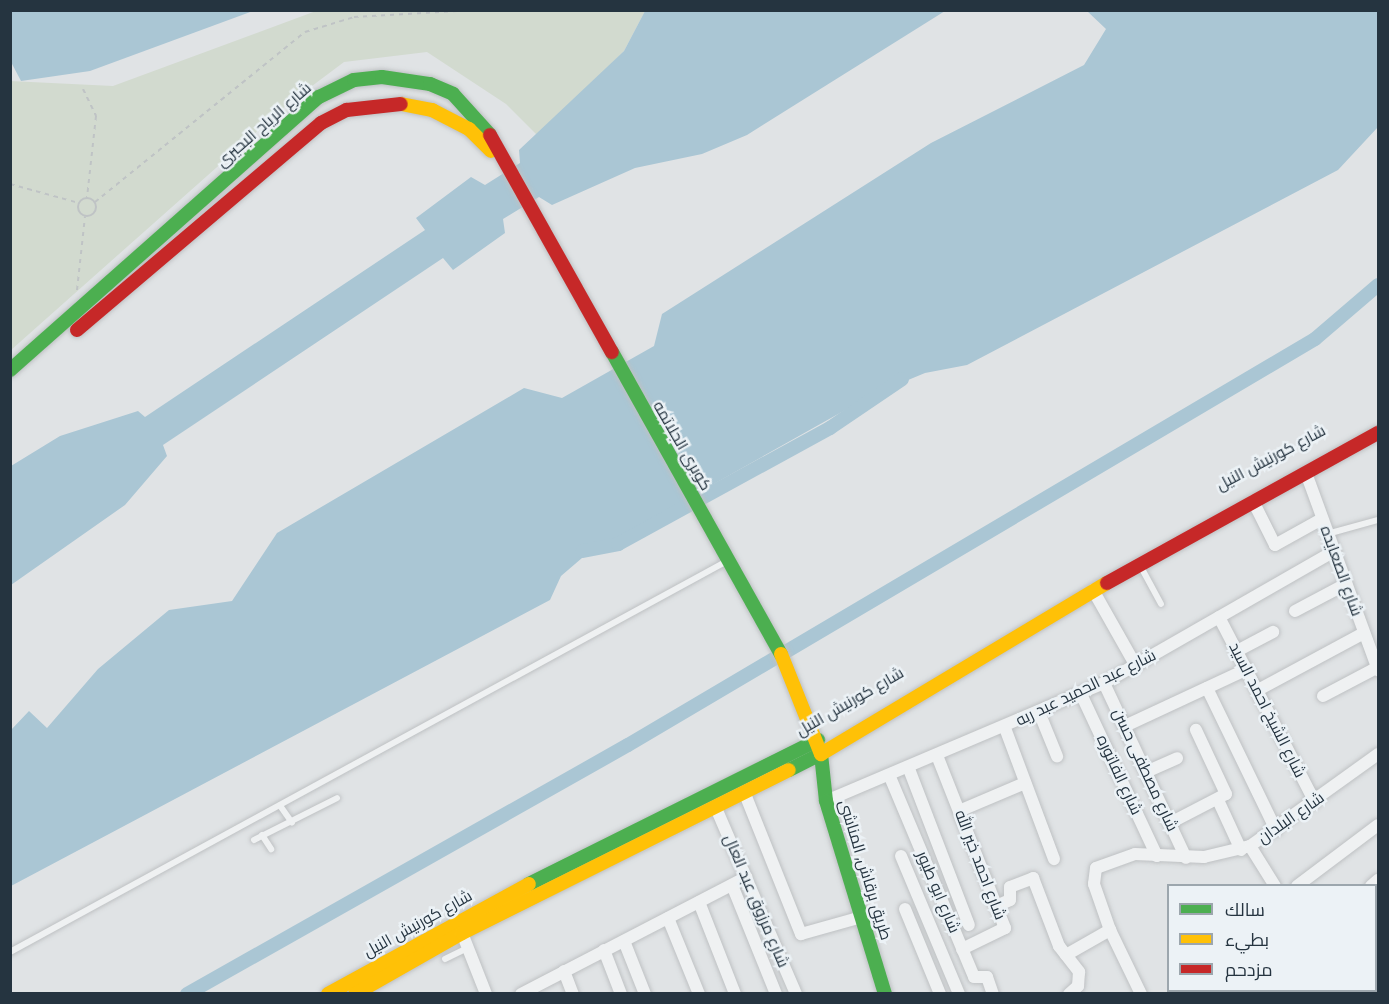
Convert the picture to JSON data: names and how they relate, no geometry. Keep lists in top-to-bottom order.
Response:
{
  "streets": {
    "main road": [
      "شارع الرياح البحيرى",
      "كوبرى الجلاتمه",
      "شارع كورنيش النيل",
      "طريق برقاش, المناشى"
    ],
    "street": [
      "شارع الصعايده",
      "شارع عبد الحميد عبد ربه",
      "شارع الشيخ احمد السيد",
      "شارع مصطفى حسن",
      "شارع الفاتوره",
      "شارع البلدان",
      "شارع احمد خير الله",
      "شارع ابو طيور",
      "شارع مرزوق عبد العال"
    ]
  },
  "crossings": [
    ["شارع الرياح البحيرى", "كوبرى الجلاتمه"],
    ["كوبرى الجلاتمه", "شارع كورنيش النيل"],
    ["كوبرى الجلاتمه", "طريق برقاش, المناشى"],
    ["شارع كورنيش النيل", "شارع الصعايده"],
    ["شارع كورنيش النيل", "طريق برقاش, المناشى"],
    ["شارع كورنيش النيل", "شارع مرزوق عبد العال"],
    ["شارع الصعايده", "شارع عبد الحميد عبد ربه"],
    ["شارع عبد الحميد عبد ربه", "شارع الشيخ احمد السيد"],
    ["شارع عبد الحميد عبد ربه", "شارع مصطفى حسن"],
    ["شارع عبد الحميد عبد ربه", "شارع الفاتوره"],
    ["شارع عبد الحميد عبد ربه", "شارع احمد خير الله"],
    ["شارع عبد الحميد عبد ربه", "طريق برقاش, المناشى"],
    ["شارع عبد الحميد عبد ربه", "شارع ابو طيور"],
    ["شارع الشيخ احمد السيد", "شارع البلدان"],
    ["شارع مصطفى حسن", "شارع البلدان"],
    ["شارع الفاتوره", "شارع البلدان"],
    ["شارع احمد خير الله", "شارع ابو طيور"]
  ],
  "legend": ["سالك", "بطيء", "مزدحم"]
}
